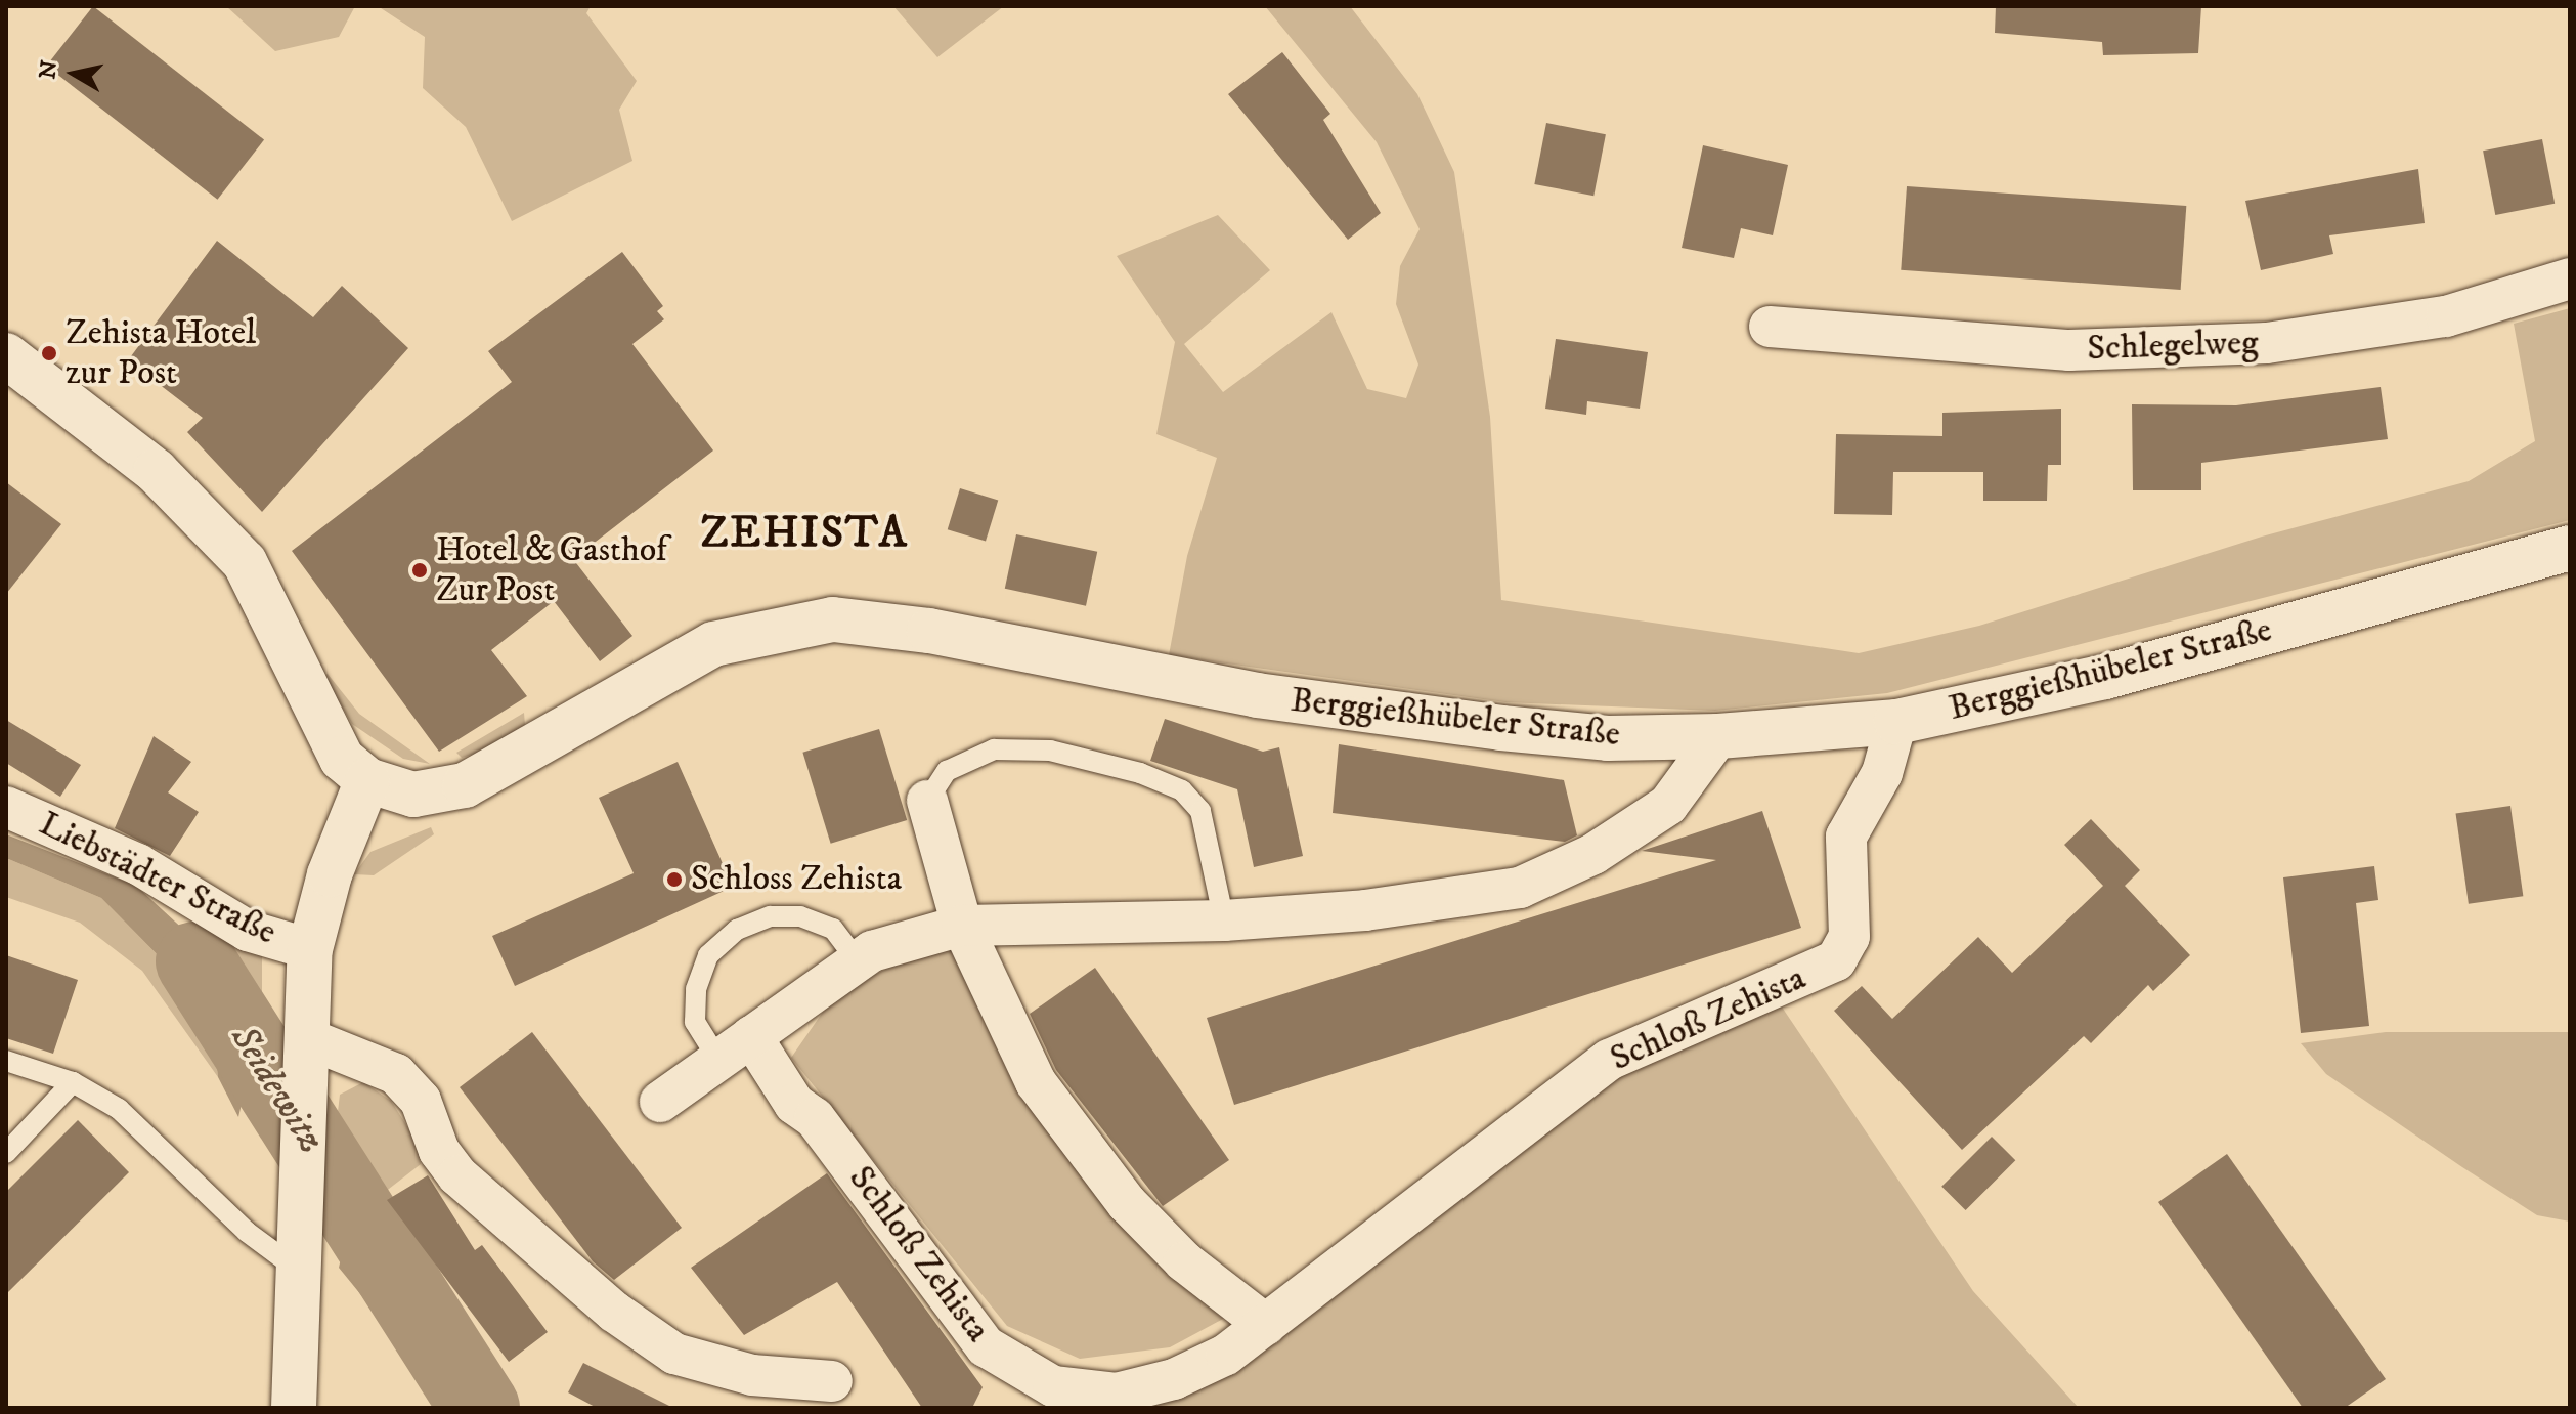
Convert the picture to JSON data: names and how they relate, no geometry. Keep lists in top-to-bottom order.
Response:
{
  "streets": {
    "main road": ["Berggießhübeler Straße", "Liebstädter Straße"],
    "street": ["Schlegelweg", "Schloß Zehista"]
  },
  "crossings": [
    ["Berggießhübeler Straße", "Liebstädter Straße"],
    ["Berggießhübeler Straße", "Schloß Zehista"]
  ],
  "districts": ["ZEHISTA"],
  "water": ["Seidewitz"],
  "places": ["Zehista Hotel zur Post", "Hotel & Gasthof Zur Post", "Schloss Zehista"],
  "north": "left"
}
